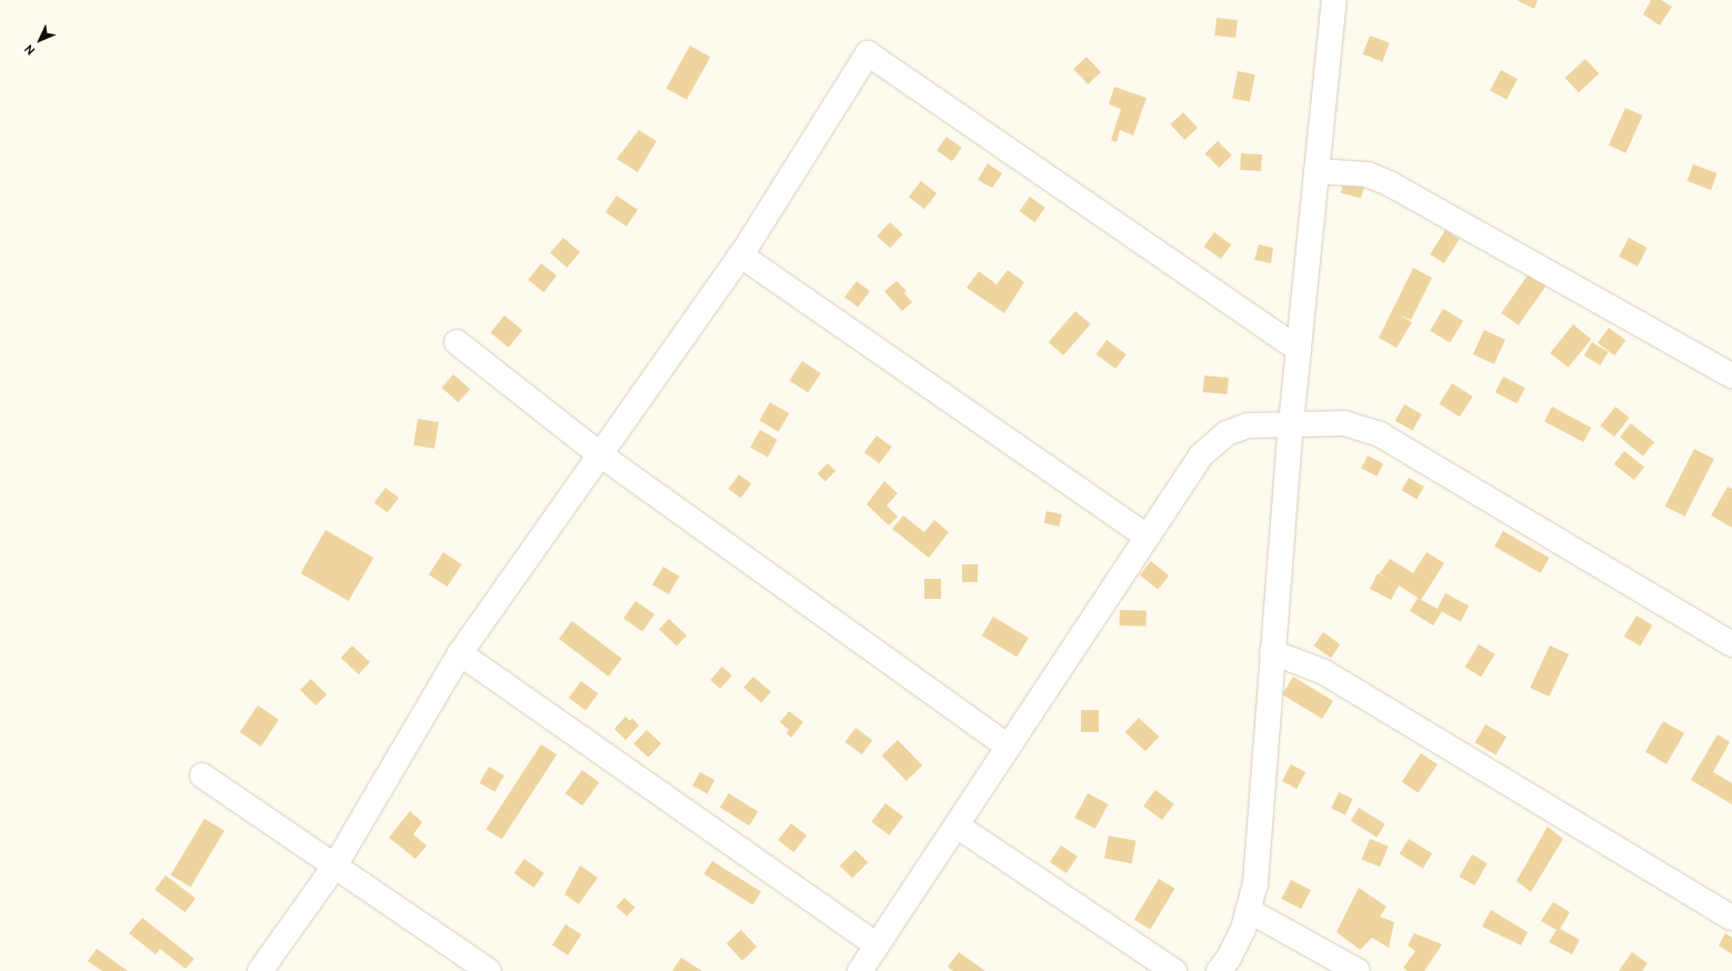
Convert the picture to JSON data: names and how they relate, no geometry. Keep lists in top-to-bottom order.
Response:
{
  "north": "bottom left"
}
